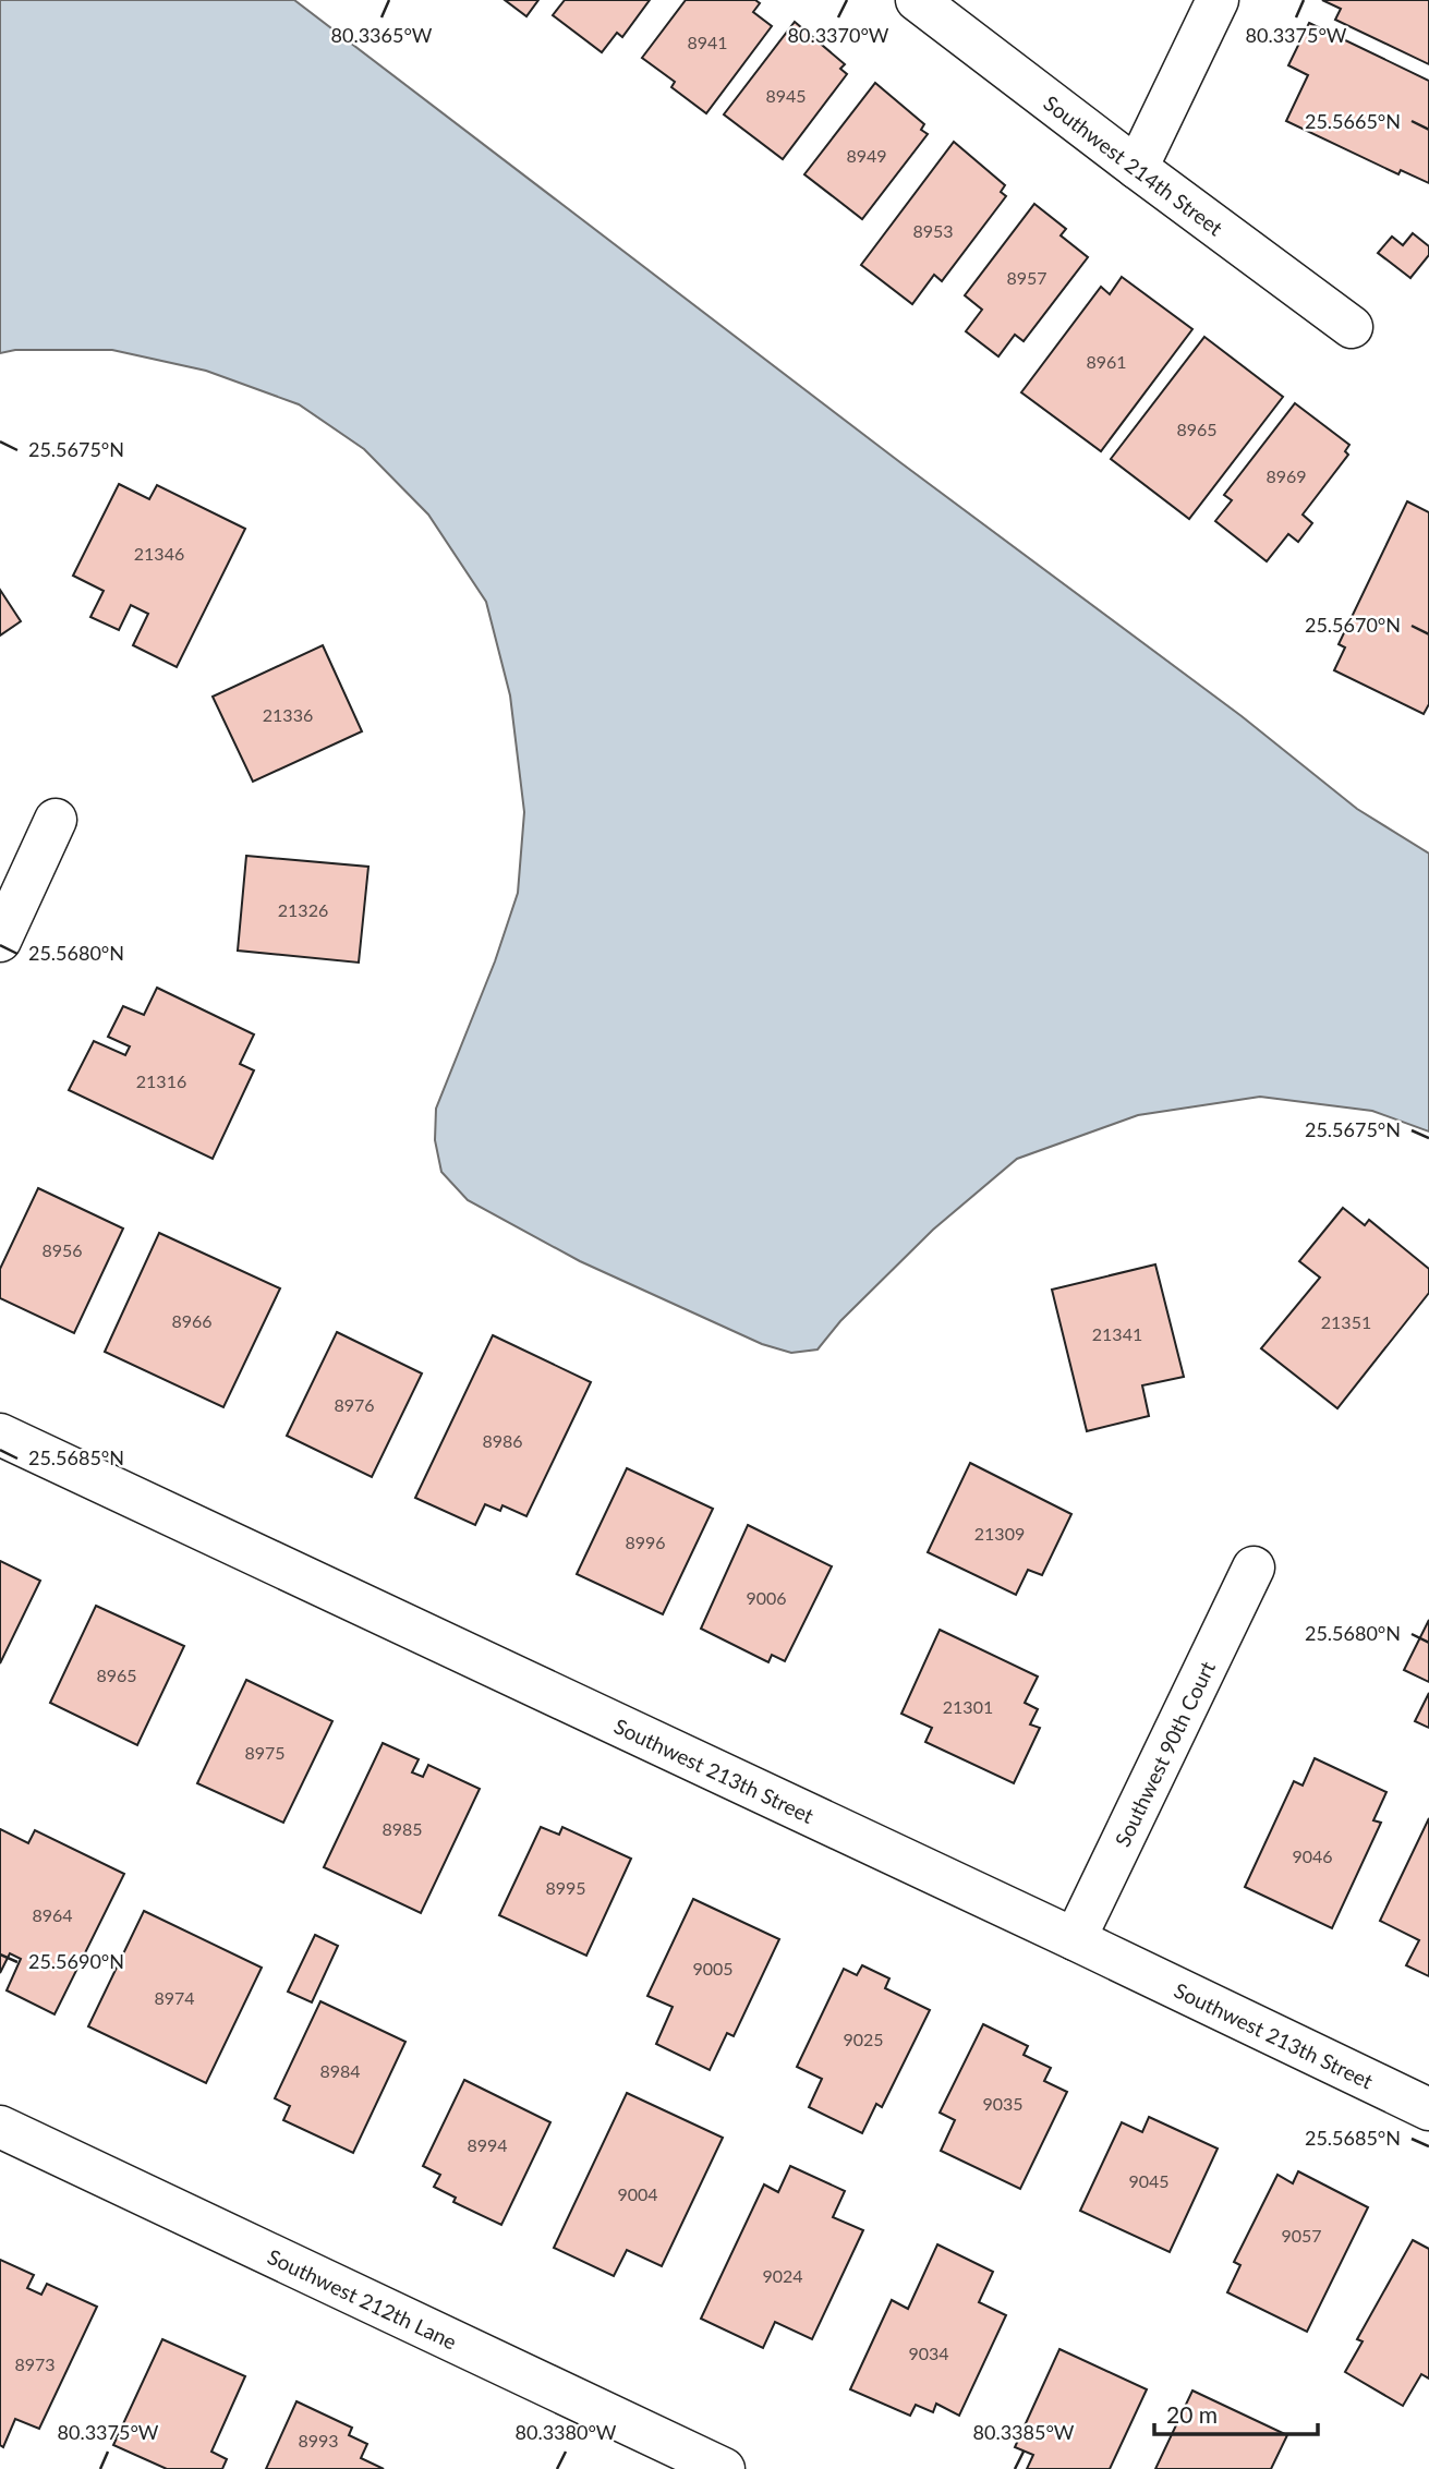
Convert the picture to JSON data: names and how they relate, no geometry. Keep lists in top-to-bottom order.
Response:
{
  "streets": {
    "street": [
      "Southwest 214th Street",
      "Southwest 90th Court",
      "Southwest 213th Street",
      "Southwest 212th Lane"
    ]
  },
  "crossings": [
    ["Southwest 90th Court", "Southwest 213th Street"]
  ],
  "house_numbers": [
    "8941",
    "8945",
    "8949",
    "8953",
    "8957",
    "8961",
    "8965",
    "8969",
    "21346",
    "21336",
    "21326",
    "21316",
    "8956",
    "8966",
    "21351",
    "21341",
    "8976",
    "8986",
    "21309",
    "8996",
    "9006",
    "8965",
    "21301",
    "8975",
    "8985",
    "9046",
    "8995",
    "8964",
    "9005",
    "8974",
    "9025",
    "8984",
    "9035",
    "8994",
    "9045",
    "9004",
    "9057",
    "9024",
    "9034",
    "8973",
    "8993"
  ],
  "scale_bar": "20 m",
  "coordinates": [
    "80.3365°W",
    "80.3370°W",
    "80.3375°W",
    "25.5665°N",
    "25.5675°N",
    "25.5670°N",
    "25.5680°N",
    "25.5685°N",
    "25.5690°N",
    "80.3380°W",
    "80.3385°W"
  ]
}
